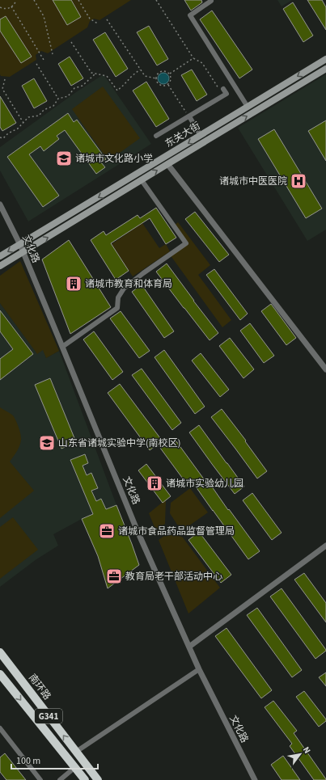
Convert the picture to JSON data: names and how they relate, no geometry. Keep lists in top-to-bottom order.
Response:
{
  "streets": {
    "highway": ["南环路", "G341"],
    "main road": ["东关大街"],
    "street": ["文化路"]
  },
  "crossings": [
    ["东关大街", "文化路"]
  ],
  "places": {
    "school or university": ["诸城市文化路小学", "山东省诸城实验中学(南校区)"],
    "hospital": ["诸城市中医医院"],
    "building": ["诸城市教育和体育局", "诸城市实验幼儿园"],
    "office": ["诸城市食品药品监督管理局", "教育局老干部活动中心"]
  },
  "scale_bar": "100 m",
  "north": "top right"
}
